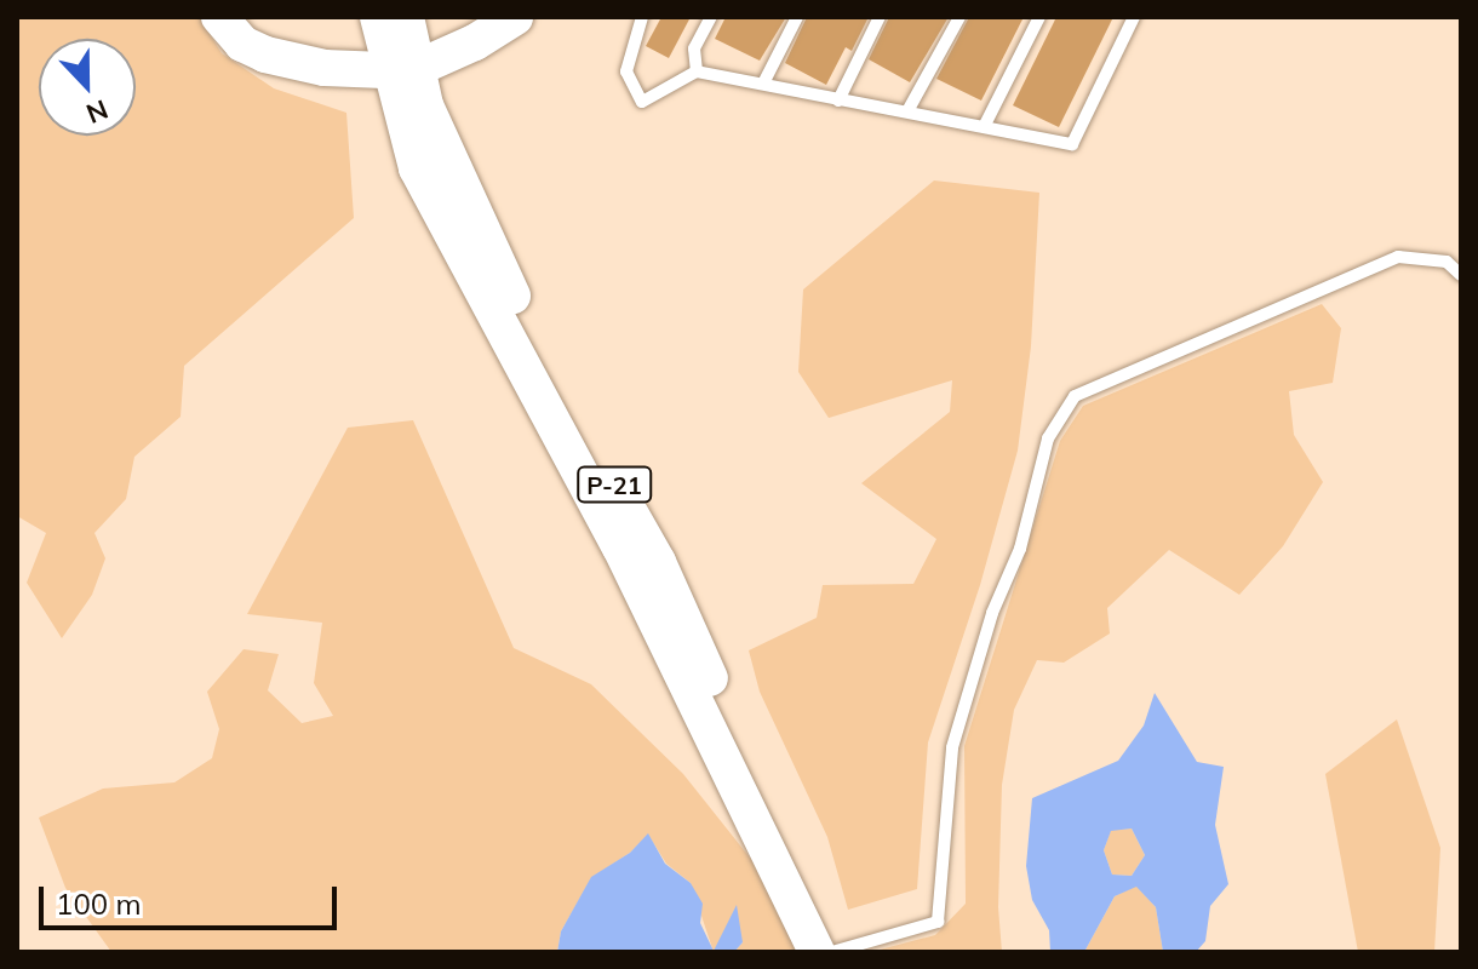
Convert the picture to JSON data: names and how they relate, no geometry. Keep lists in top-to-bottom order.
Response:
{
  "streets": {
    "main road": ["Р-21"]
  },
  "scale_bar": "100 m",
  "north": "bottom"
}
